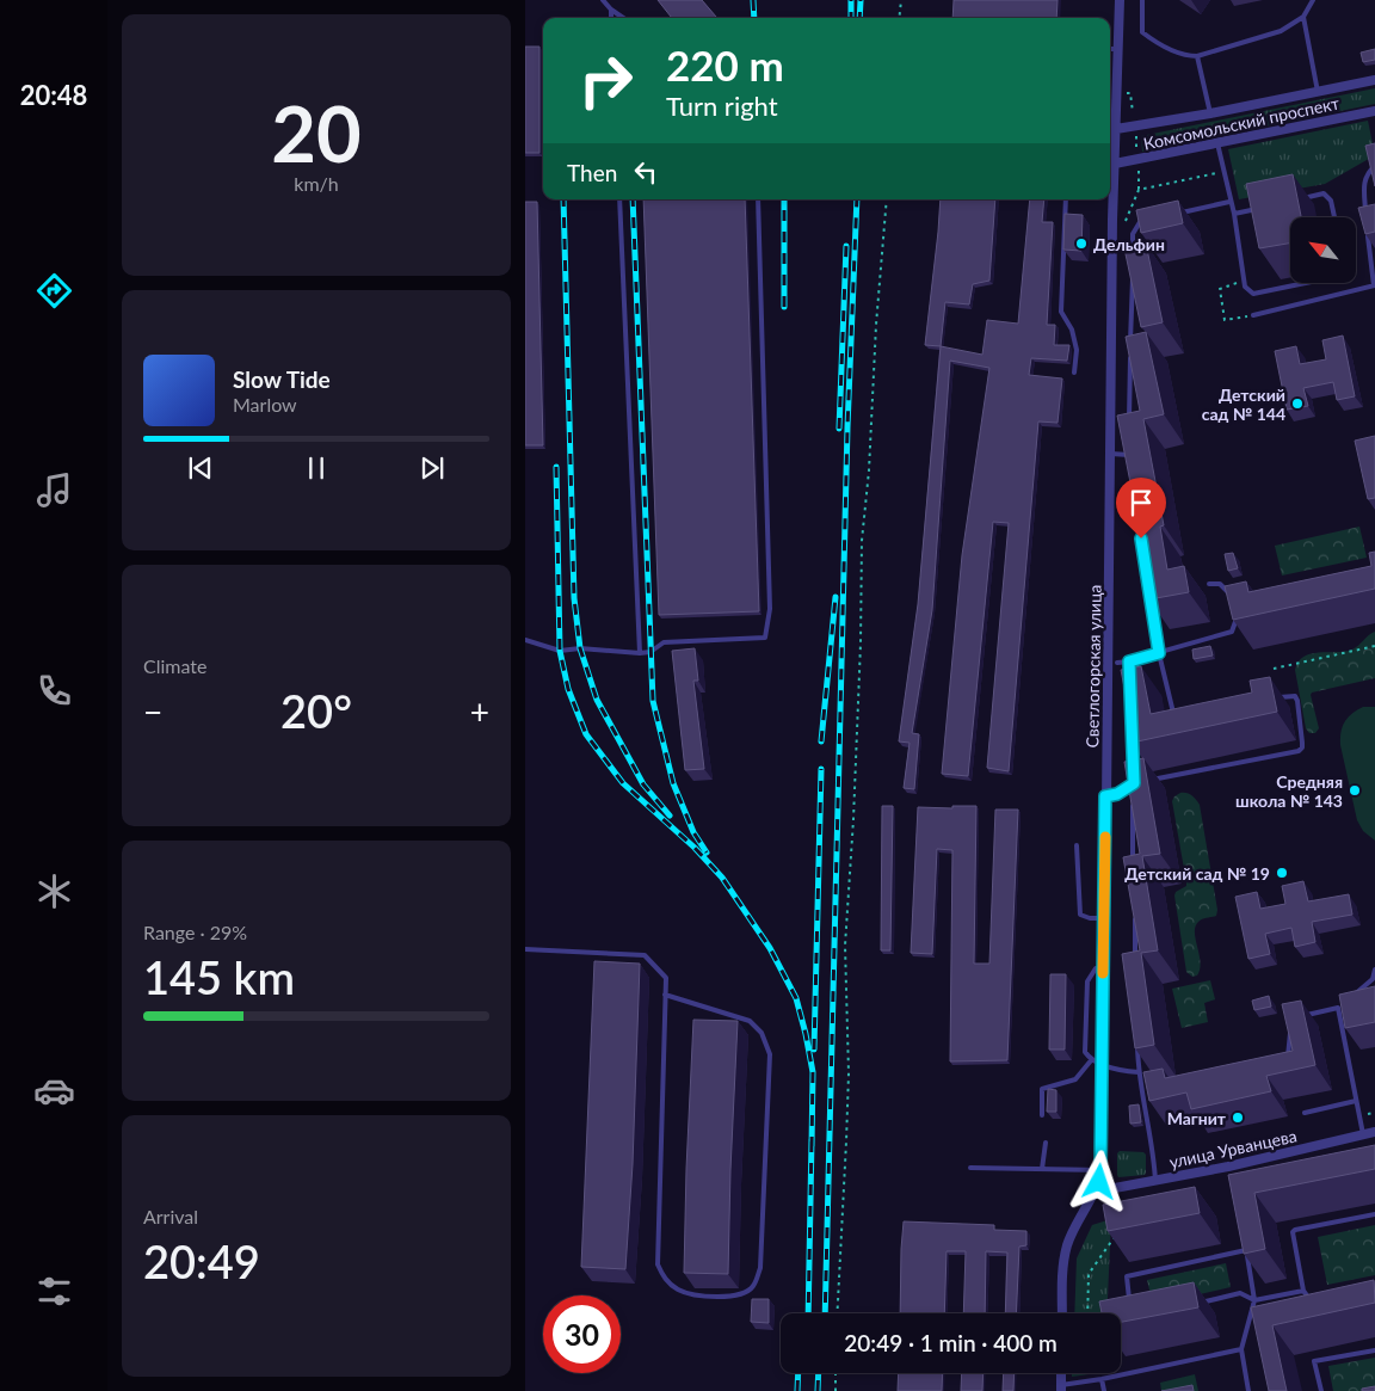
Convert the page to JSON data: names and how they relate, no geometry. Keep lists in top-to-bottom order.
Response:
{
  "streets": {
    "street": ["Комсомольский проспект", "Светлогорская улица", "улица Урванцева"]
  },
  "crossings": [
    ["Комсомольский проспект", "Светлогорская улица"],
    ["Светлогорская улица", "улица Урванцева"]
  ],
  "places": [
    "Дельфин",
    "Детский сад № 144",
    "Средняя школа № 143",
    "Детский сад № 19",
    "Магнит"
  ],
  "north": "top left",
  "page": {
    "tabs": "20:48",
    "tile": [
      ["20", "km/h"],
      "Climate",
      ["Range · 29%", "145 km"],
      ["Arrival", "20:49"]
    ],
    "turn": ["220 m", "Turn right"],
    "then": "Then",
    "song": ["Slow Tide", "Marlow"],
    "heat": ["−", "20°", "+"],
    "limit": "30",
    "trip": "20:49 · 1 min · 400 m"
  }
}
